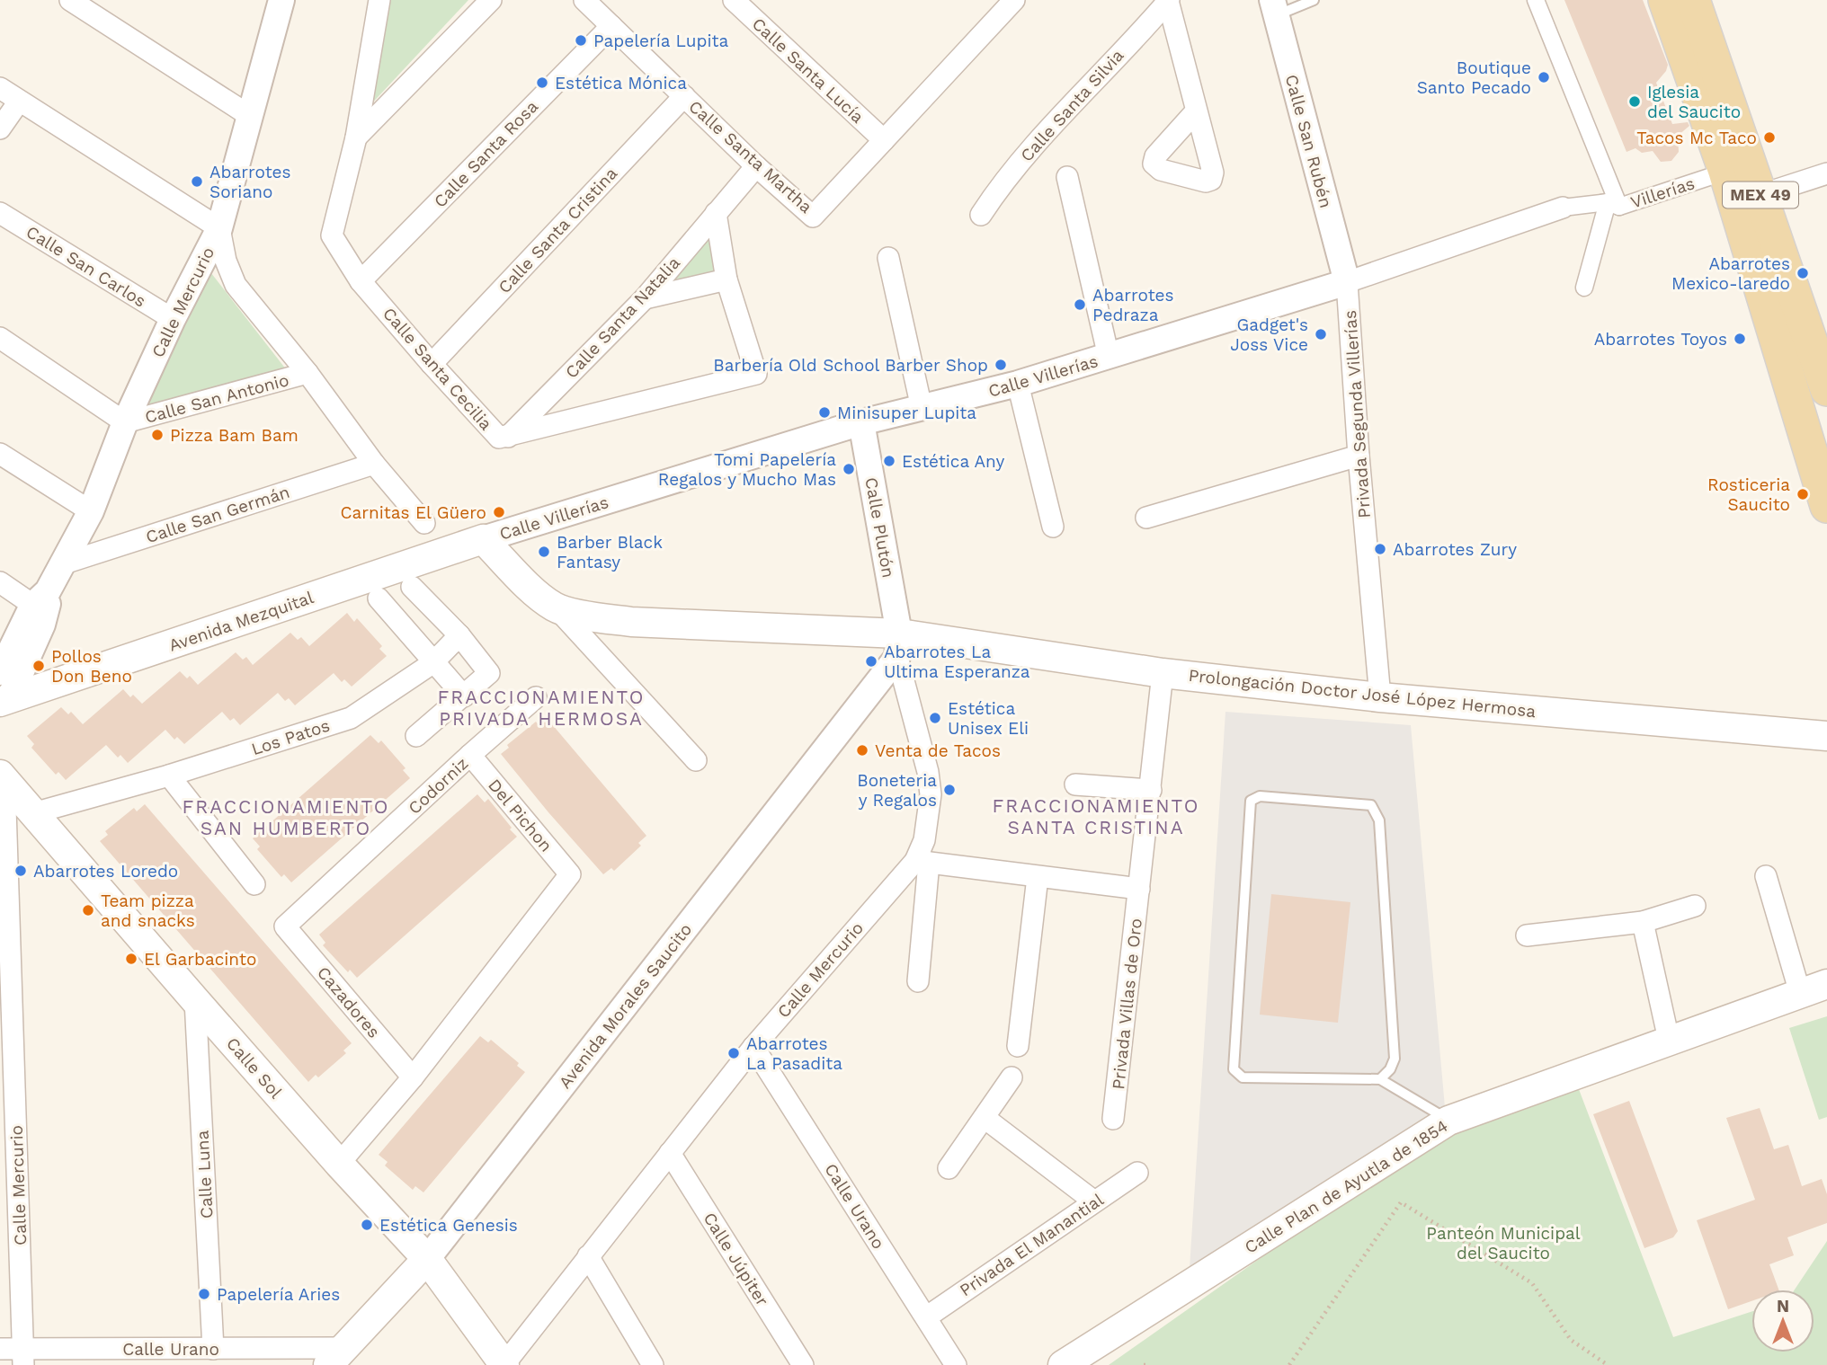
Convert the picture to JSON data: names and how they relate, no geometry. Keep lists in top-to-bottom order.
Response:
{
  "streets": {
    "main road": [
      "MEX 49",
      "Avenida Mezquital",
      "Prolongación Doctor José López Hermosa",
      "Avenida Morales Saucito",
      "Calle Sol",
      "Calle Plan de Ayutla de 1854"
    ],
    "street": [
      "Calle Santa Lucía",
      "Calle Santa Silvia",
      "Calle San Rubén",
      "Calle Santa Rosa",
      "Calle Santa Martha",
      "Villerías",
      "Calle Santa Cristina",
      "Calle San Carlos",
      "Calle Mercurio",
      "Calle Santa Natalia",
      "Calle Santa Cecilia",
      "Calle Villerías",
      "Calle San Antonio",
      "Privada Segunda Villerías",
      "Calle San Germán",
      "Calle Plutón",
      "Los Patos",
      "Codorniz",
      "Del Pichon",
      "Cazadores",
      "Privada Villas de Oro",
      "Calle Luna",
      "Calle Urano",
      "Privada El Manantial",
      "Calle Júpiter"
    ]
  },
  "crossings": [
    ["Calle Santa Lucía", "Calle Santa Martha"],
    ["Calle San Rubén", "Calle Villerías"],
    ["Calle San Rubén", "Privada Segunda Villerías"],
    ["Calle Santa Rosa", "Calle Santa Martha"],
    ["Calle Santa Rosa", "Calle Santa Cecilia"],
    ["Calle Santa Martha", "Calle Santa Cristina"],
    ["Calle Santa Martha", "Calle Santa Natalia"],
    ["Villerías", "MEX 49"],
    ["Villerías", "Calle Villerías"],
    ["Calle Santa Cristina", "Calle Santa Cecilia"],
    ["Calle San Carlos", "Calle Mercurio"],
    ["Calle Mercurio", "Calle San Antonio"],
    ["Calle Mercurio", "Calle San Germán"],
    ["Calle Mercurio", "Calle Plutón"],
    ["Calle Mercurio", "Avenida Mezquital"],
    ["Calle Mercurio", "Prolongación Doctor José López Hermosa"],
    ["Calle Mercurio", "Avenida Morales Saucito"],
    ["Calle Mercurio", "Calle Sol"],
    ["Calle Mercurio", "Calle Urano"],
    ["Calle Mercurio", "Calle Júpiter"],
    ["Calle Santa Natalia", "Calle Santa Cecilia"],
    ["Calle Villerías", "Privada Segunda Villerías"],
    ["Calle Villerías", "Calle Plutón"],
    ["Calle Villerías", "Avenida Mezquital"],
    ["Privada Segunda Villerías", "Prolongación Doctor José López Hermosa"],
    ["Calle Plutón", "Prolongación Doctor José López Hermosa"],
    ["Calle Plutón", "Avenida Morales Saucito"],
    ["Prolongación Doctor José López Hermosa", "Privada Villas de Oro"],
    ["Prolongación Doctor José López Hermosa", "Avenida Morales Saucito"],
    ["Los Patos", "Calle Sol"],
    ["Codorniz", "Del Pichon"],
    ["Codorniz", "Cazadores"],
    ["Del Pichon", "Cazadores"],
    ["Avenida Morales Saucito", "Calle Sol"],
    ["Avenida Morales Saucito", "Calle Urano"],
    ["Calle Sol", "Calle Luna"],
    ["Calle Luna", "Calle Urano"],
    ["Calle Urano", "Privada El Manantial"]
  ],
  "districts": ["FRACCIONAMIENTO PRIVADA HERMOSA", "FRACCIONAMIENTO SANTA CRISTINA", "FRACCIONAMIENTO SAN HUMBERTO"],
  "parks": ["Panteón Municipal del Saucito"],
  "places": [
    "Papelería Lupita",
    "Boutique Santo Pecado",
    "Estética Mónica",
    "Iglesia del Saucito",
    "Tacos Mc Taco",
    "Abarrotes Soriano",
    "Abarrotes Mexico-laredo",
    "Abarrotes Pedraza",
    "Gadget's Joss Vice",
    "Abarrotes Toyos",
    "Barbería Old School Barber Shop",
    "Minisuper Lupita",
    "Pizza Bam Bam",
    "Estética Any",
    "Tomi Papelería Regalos y Mucho Mas",
    "Rosticeria Saucito",
    "Carnitas El Güero",
    "Abarrotes Zury",
    "Barber Black Fantasy",
    "Abarrotes La Ultima Esperanza",
    "Pollos Don Beno",
    "Estética Unisex Eli",
    "Venta de Tacos",
    "Boneteria y Regalos",
    "Abarrotes Loredo",
    "Team pizza and snacks",
    "El Garbacinto",
    "Abarrotes La Pasadita",
    "Estética Genesis",
    "Papelería Aries"
  ],
  "north": "top"
}
